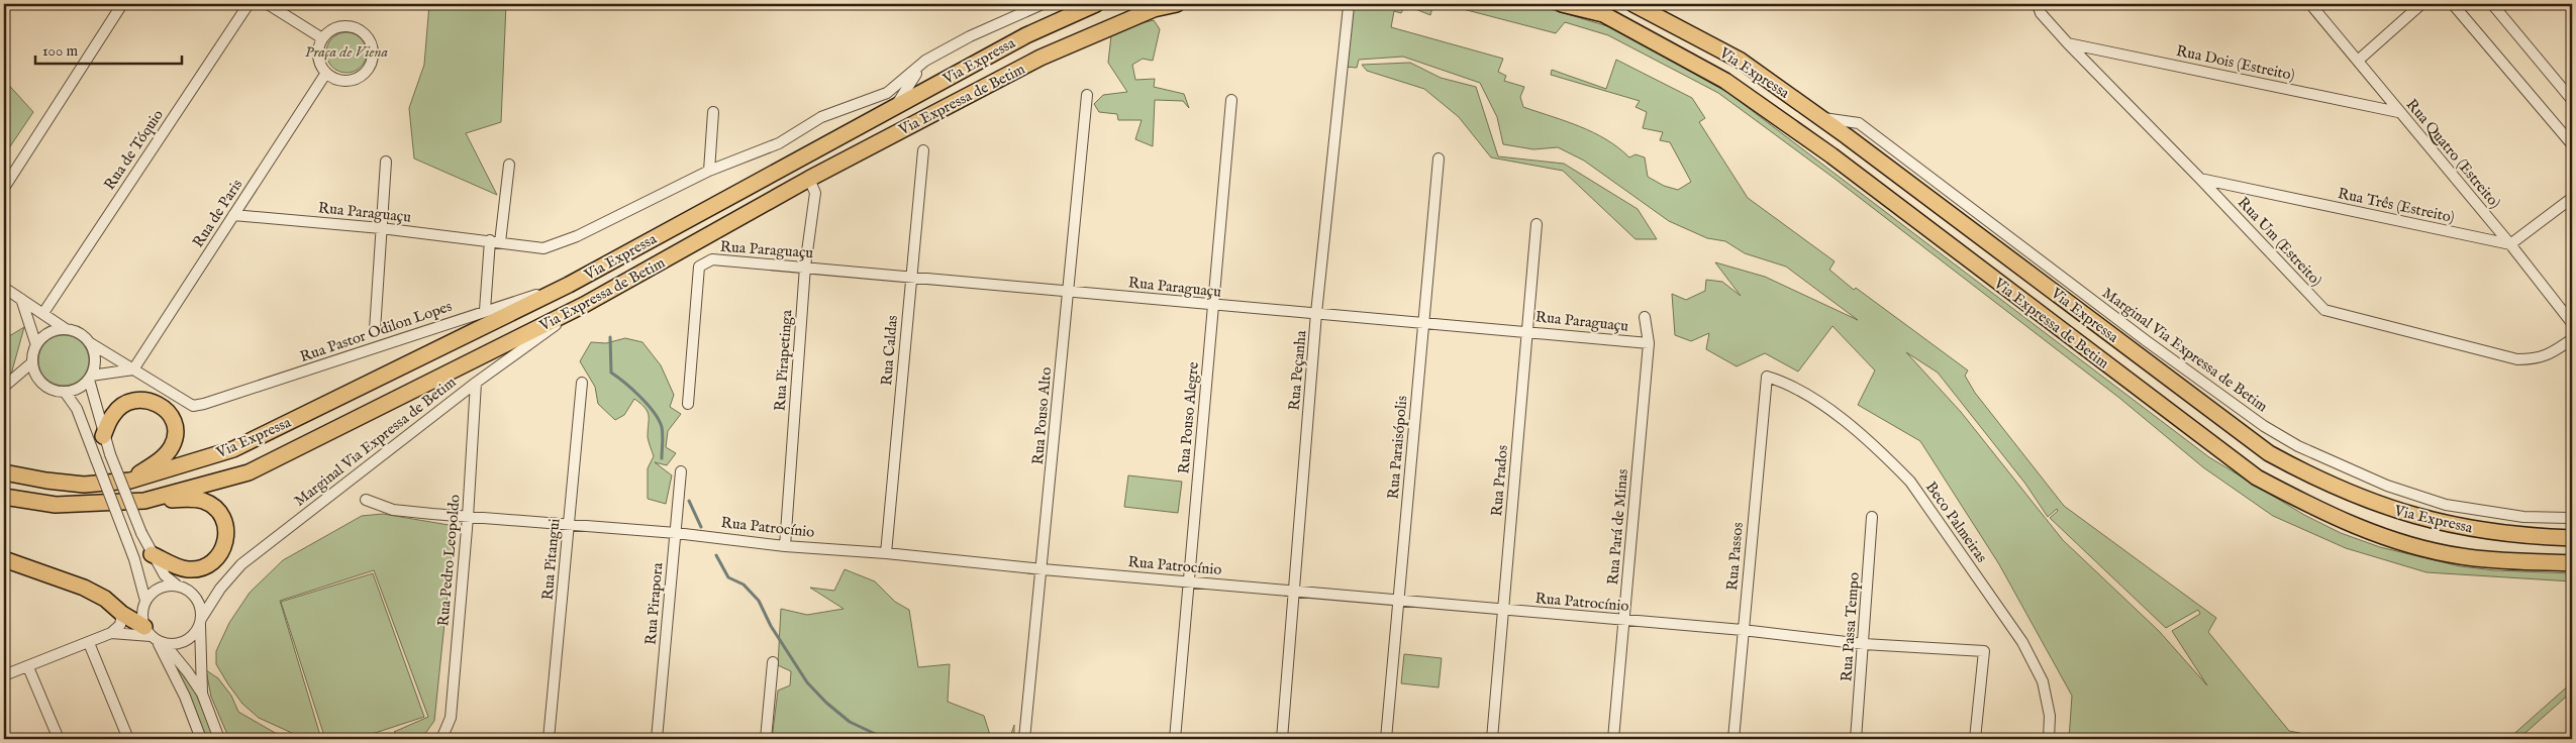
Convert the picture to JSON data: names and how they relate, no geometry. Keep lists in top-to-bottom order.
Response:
{
  "streets": {
    "highway": ["Via Expressa", "Via Expressa de Betim"],
    "street": [
      "Rua Dois (Estreito)",
      "Rua de Tóquio",
      "Rua Quatro (Estreito)",
      "Rua Três (Estreito)",
      "Rua Paraguaçu",
      "Rua de Paris",
      "Rua Um (Estreito)",
      "Rua Pastor Odilon Lopes",
      "Marginal Via Expressa de Betim",
      "Rua Caldas",
      "Rua Pirapetinga",
      "Rua Peçanha",
      "Rua Pouso Alto",
      "Rua Pouso Alegre",
      "Rua Paraisópolis",
      "Rua Prados",
      "Beco Palmeiras",
      "Rua Patrocínio",
      "Rua Pará de Minas",
      "Rua Passos",
      "Rua Pitangui",
      "Rua Pedro Leopoldo",
      "Rua Pirapora",
      "Rua Passa Tempo"
    ]
  },
  "crossings": [
    ["Via Expressa", "Rua Pastor Odilon Lopes"],
    ["Via Expressa", "Marginal Via Expressa de Betim"],
    ["Rua Dois (Estreito)", "Rua Quatro (Estreito)"],
    ["Rua Dois (Estreito)", "Rua Um (Estreito)"],
    ["Via Expressa de Betim", "Marginal Via Expressa de Betim"],
    ["Via Expressa de Betim", "Rua Pirapetinga"],
    ["Rua Quatro (Estreito)", "Rua Três (Estreito)"],
    ["Rua Três (Estreito)", "Rua Um (Estreito)"],
    ["Rua Paraguaçu", "Rua de Paris"],
    ["Rua Paraguaçu", "Rua Caldas"],
    ["Rua Paraguaçu", "Rua Pirapetinga"],
    ["Rua Paraguaçu", "Rua Peçanha"],
    ["Rua Paraguaçu", "Rua Pouso Alto"],
    ["Rua Paraguaçu", "Rua Pouso Alegre"],
    ["Rua Paraguaçu", "Rua Paraisópolis"],
    ["Rua Paraguaçu", "Rua Prados"],
    ["Rua Paraguaçu", "Rua Pará de Minas"],
    ["Rua de Paris", "Rua Pastor Odilon Lopes"],
    ["Marginal Via Expressa de Betim", "Rua Pedro Leopoldo"],
    ["Rua Caldas", "Rua Patrocínio"],
    ["Rua Pirapetinga", "Rua Patrocínio"],
    ["Rua Peçanha", "Rua Patrocínio"],
    ["Rua Pouso Alto", "Rua Patrocínio"],
    ["Rua Pouso Alegre", "Rua Patrocínio"],
    ["Rua Paraisópolis", "Rua Patrocínio"],
    ["Rua Prados", "Rua Patrocínio"],
    ["Beco Palmeiras", "Rua Passos"],
    ["Rua Patrocínio", "Rua Pará de Minas"],
    ["Rua Patrocínio", "Rua Passos"],
    ["Rua Patrocínio", "Rua Pitangui"],
    ["Rua Patrocínio", "Rua Pedro Leopoldo"],
    ["Rua Patrocínio", "Rua Pirapora"],
    ["Rua Patrocínio", "Rua Passa Tempo"]
  ],
  "parks": ["Praça de Viena"],
  "scale_bar": "100 m"
}
